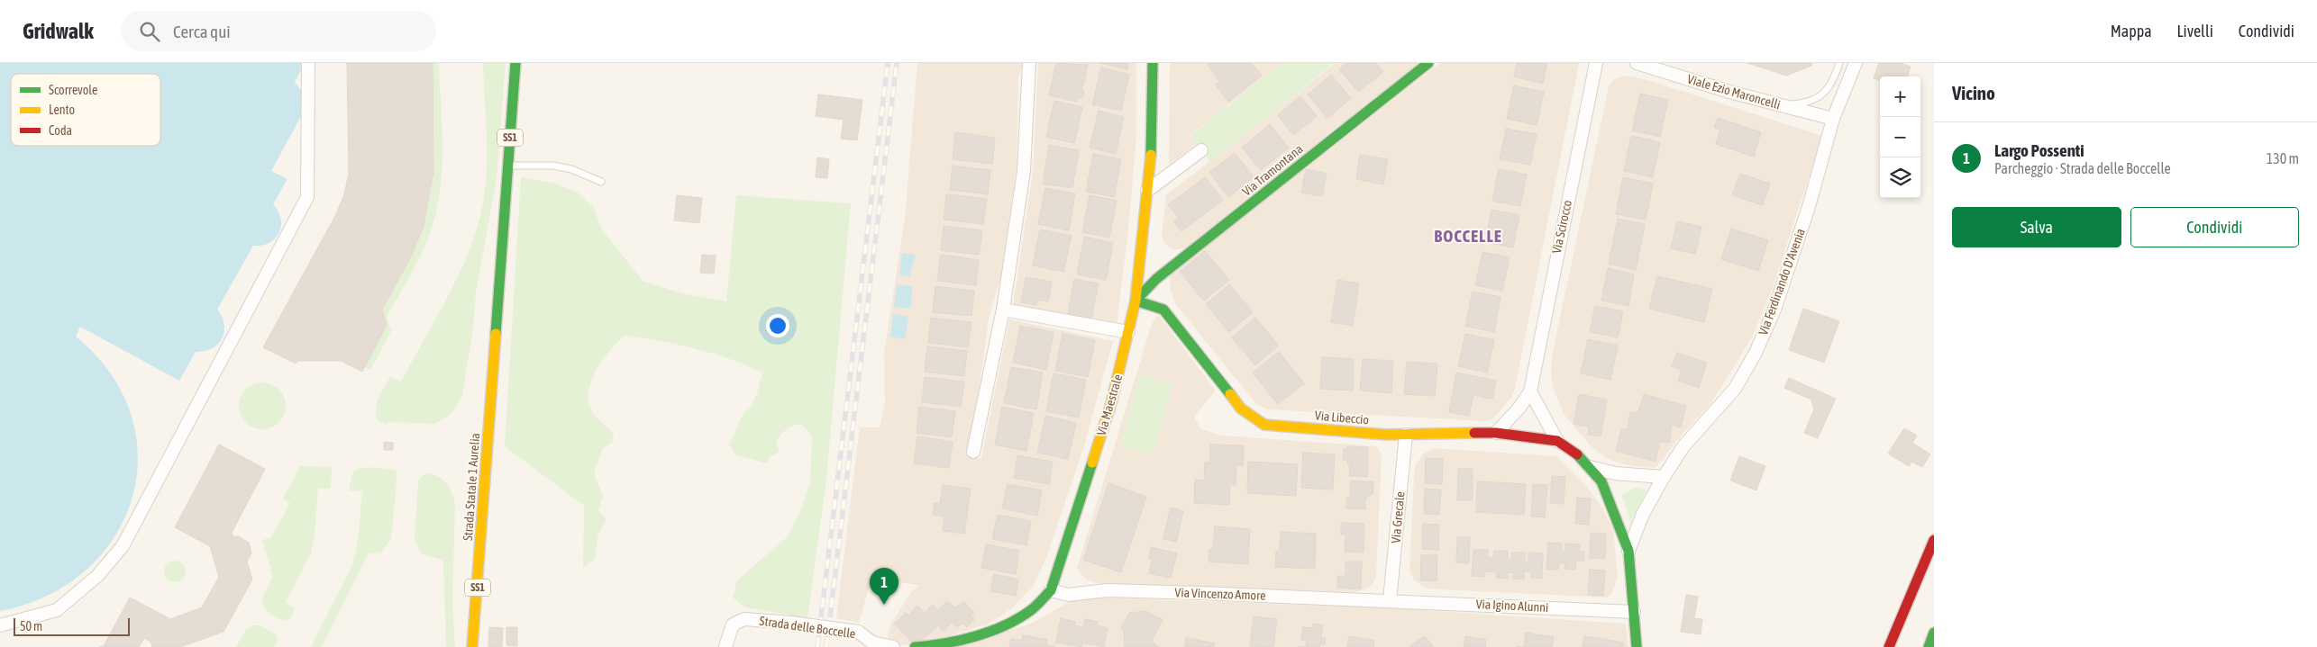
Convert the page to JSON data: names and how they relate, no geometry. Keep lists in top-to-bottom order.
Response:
{
  "streets": {
    "main road": [
      "SS1",
      "Via Tramontana",
      "Via Maestrale",
      "Via Libeccio",
      "Strada Statale 1 Aurelia"
    ],
    "street": [
      "Viale Ezio Maroncelli",
      "Via Scirocco",
      "Via Ferdinando D'Avenia",
      "Via Grecale",
      "Via Vincenzo Amore",
      "Via Igino Alunni",
      "Strada delle Boccelle"
    ]
  },
  "crossings": [
    ["Viale Ezio Maroncelli", "Via Ferdinando D'Avenia"],
    ["SS1", "Strada Statale 1 Aurelia"],
    ["Via Tramontana", "Via Maestrale"],
    ["Via Tramontana", "Via Libeccio"],
    ["Via Scirocco", "Via Libeccio"],
    ["Via Ferdinando D'Avenia", "Via Libeccio"],
    ["Via Maestrale", "Via Libeccio"],
    ["Via Maestrale", "Via Vincenzo Amore"],
    ["Via Libeccio", "Via Grecale"],
    ["Via Libeccio", "Via Igino Alunni"],
    ["Via Grecale", "Via Vincenzo Amore"],
    ["Via Grecale", "Via Igino Alunni"],
    ["Via Vincenzo Amore", "Via Igino Alunni"]
  ],
  "districts": ["BOCCELLE"],
  "legend": ["Scorrevole", "Lento", "Coda"],
  "scale_bar": "50 m",
  "page": {
    "header": "Gridwalk",
    "search": "Cerca qui",
    "nav": ["Mappa", "Livelli", "Condividi"],
    "heading": "Vicino",
    "map_buttons": ["+", "−"],
    "list": [
      {
        "mark": "1",
        "name": "Largo Possenti",
        "note": "Parcheggio · Strada delle Boccelle",
        "value": "130 m"
      }
    ],
    "buttons": ["Salva", "Condividi"],
    "pins": "1",
    "scale": "50 m"
  }
}
